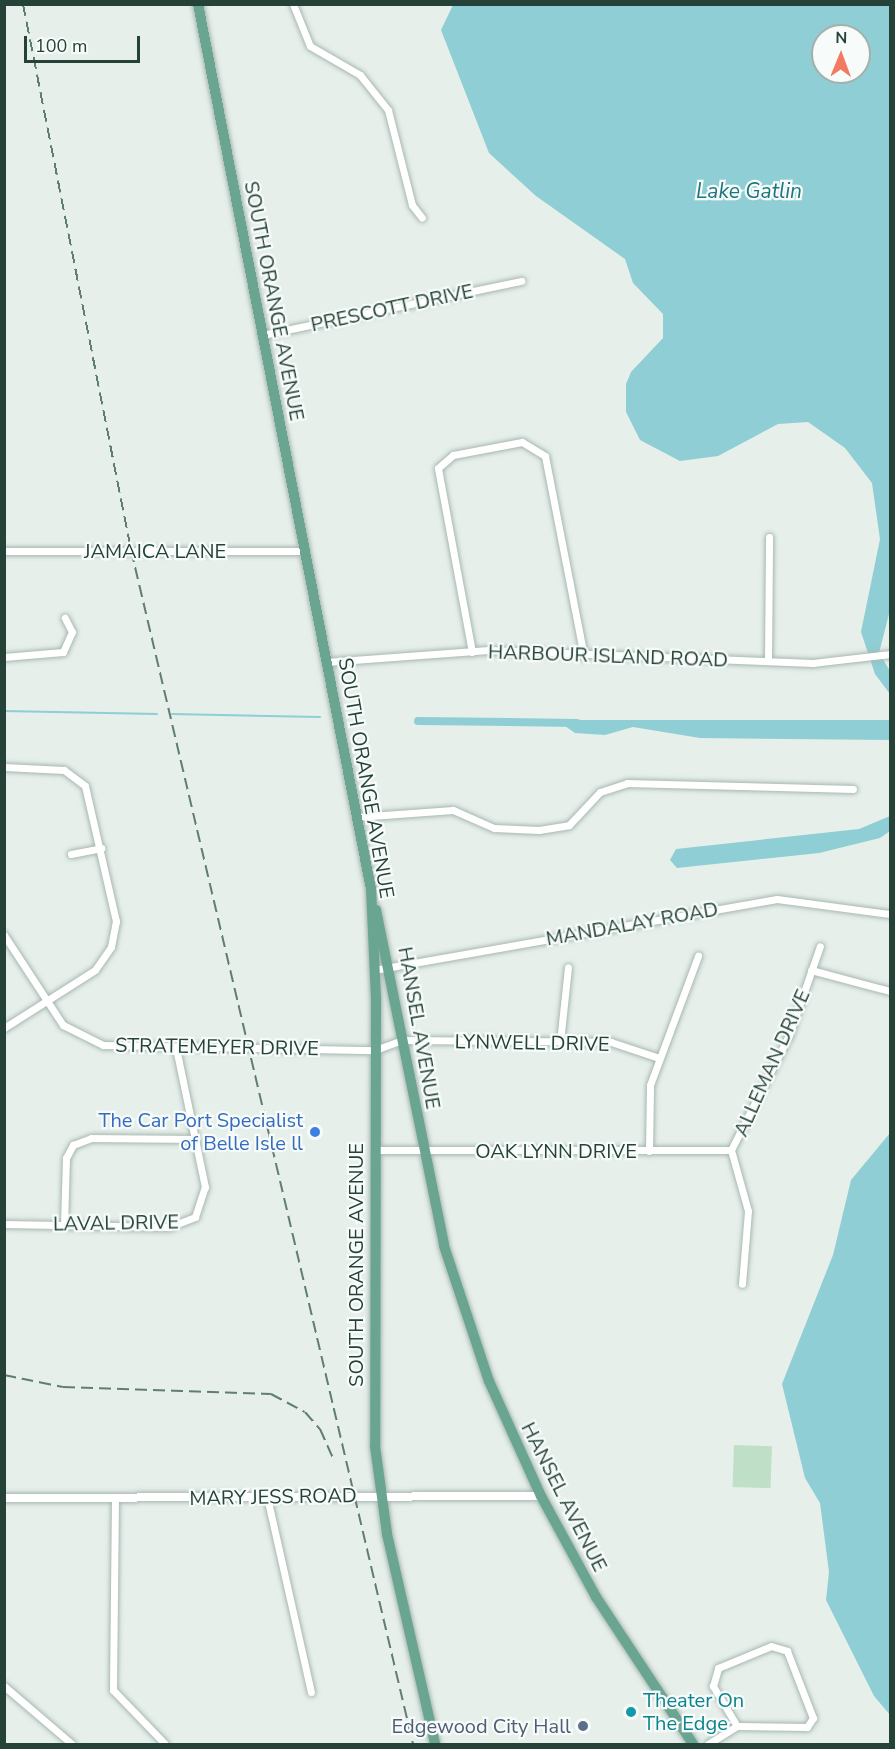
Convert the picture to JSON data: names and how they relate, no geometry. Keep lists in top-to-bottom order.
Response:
{
  "streets": {
    "main road": ["SOUTH ORANGE AVENUE", "HANSEL AVENUE"],
    "street": [
      "PRESCOTT DRIVE",
      "JAMAICA LANE",
      "HARBOUR ISLAND ROAD",
      "MANDALAY ROAD",
      "LYNWELL DRIVE",
      "STRATEMEYER DRIVE",
      "ALLEMAN DRIVE",
      "OAK LYNN DRIVE",
      "LAVAL DRIVE",
      "MARY JESS ROAD"
    ]
  },
  "crossings": [
    ["SOUTH ORANGE AVENUE", "PRESCOTT DRIVE"],
    ["SOUTH ORANGE AVENUE", "JAMAICA LANE"],
    ["SOUTH ORANGE AVENUE", "HARBOUR ISLAND ROAD"],
    ["SOUTH ORANGE AVENUE", "MANDALAY ROAD"],
    ["SOUTH ORANGE AVENUE", "HANSEL AVENUE"],
    ["SOUTH ORANGE AVENUE", "STRATEMEYER DRIVE"],
    ["SOUTH ORANGE AVENUE", "OAK LYNN DRIVE"],
    ["SOUTH ORANGE AVENUE", "MARY JESS ROAD"],
    ["MANDALAY ROAD", "HANSEL AVENUE"],
    ["HANSEL AVENUE", "LYNWELL DRIVE"],
    ["HANSEL AVENUE", "OAK LYNN DRIVE"],
    ["HANSEL AVENUE", "MARY JESS ROAD"],
    ["STRATEMEYER DRIVE", "LAVAL DRIVE"],
    ["ALLEMAN DRIVE", "OAK LYNN DRIVE"]
  ],
  "water": ["Lake Gatlin"],
  "places": ["The Car Port Specialist of Belle Isle ll", "Theater On The Edge", "Edgewood City Hall"],
  "scale_bar": "100 m",
  "north": "top"
}
